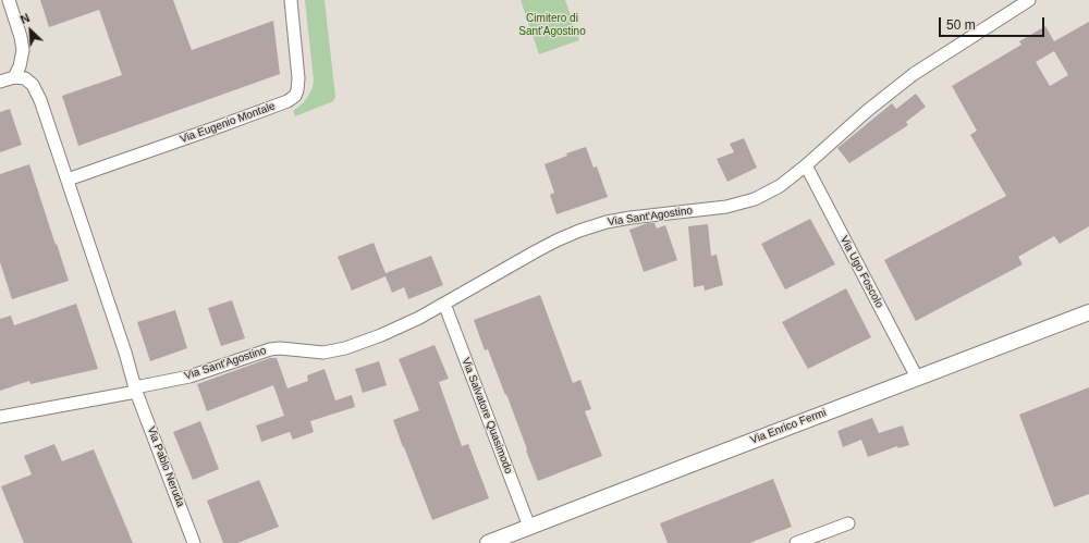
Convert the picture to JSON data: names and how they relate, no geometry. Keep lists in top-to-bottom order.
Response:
{
  "streets": {
    "street": [
      "Via Eugenio Montale",
      "Via Sant'Agostino",
      "Via Ugo Foscolo",
      "Via Salvatore Quasimodo",
      "Via Enrico Fermi",
      "Via Pablo Neruda"
    ]
  },
  "crossings": [
    ["Via Sant'Agostino", "Via Ugo Foscolo"],
    ["Via Sant'Agostino", "Via Salvatore Quasimodo"],
    ["Via Sant'Agostino", "Via Pablo Neruda"],
    ["Via Ugo Foscolo", "Via Enrico Fermi"],
    ["Via Salvatore Quasimodo", "Via Enrico Fermi"]
  ],
  "parks": ["Cimitero di Sant'Agostino"],
  "scale_bar": "50 m",
  "north": "top left"
}
